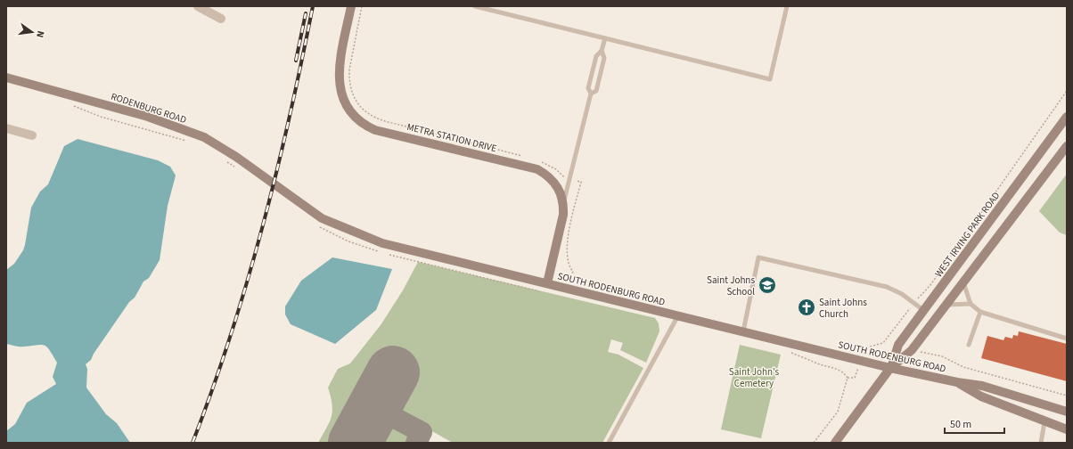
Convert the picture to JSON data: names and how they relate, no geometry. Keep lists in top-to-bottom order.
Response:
{
  "streets": {
    "street": [
      "RODENBURG ROAD",
      "METRA STATION DRIVE",
      "WEST IRVING PARK ROAD",
      "SOUTH RODENBURG ROAD"
    ]
  },
  "crossings": [
    ["RODENBURG ROAD", "SOUTH RODENBURG ROAD"],
    ["WEST IRVING PARK ROAD", "SOUTH RODENBURG ROAD"]
  ],
  "parks": ["Saint John's Cemetery"],
  "places": {
    "school or university": ["Saint Johns School"],
    "church": ["Saint Johns Church"]
  },
  "scale_bar": "50 m",
  "north": "right"
}
